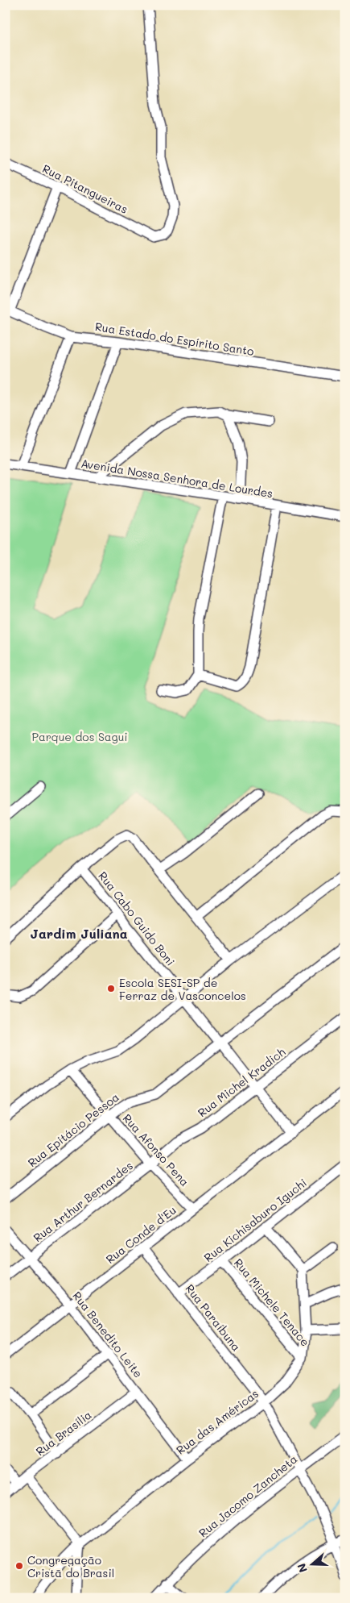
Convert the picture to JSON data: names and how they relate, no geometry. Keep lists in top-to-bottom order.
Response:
{
  "streets": {
    "street": [
      "Rua Pitangueiras",
      "Rua Estado do Espírito Santo",
      "Avenida Nossa Senhora de Lourdes",
      "Rua Cabo Guido Boni",
      "Rua Michel Kradich",
      "Rua Epitácio Pessoa",
      "Rua Afonso Pena",
      "Rua Arthur Bernardes",
      "Rua Kichisaburo Iguchi",
      "Rua Conde d'Eu",
      "Rua Michele Tenace",
      "Rua Paraíbuna",
      "Rua Benedito Leite",
      "Rua das Américas",
      "Rua Brasília",
      "Rua Jacomo Zancheta"
    ]
  },
  "crossings": [
    ["Rua Cabo Guido Boni", "Rua Michel Kradich"],
    ["Rua Cabo Guido Boni", "Rua Epitácio Pessoa"],
    ["Rua Cabo Guido Boni", "Rua Conde d'Eu"],
    ["Rua Michel Kradich", "Rua Afonso Pena"],
    ["Rua Michel Kradich", "Rua Arthur Bernardes"],
    ["Rua Epitácio Pessoa", "Rua Afonso Pena"],
    ["Rua Afonso Pena", "Rua Arthur Bernardes"],
    ["Rua Afonso Pena", "Rua Conde d'Eu"],
    ["Rua Arthur Bernardes", "Rua Benedito Leite"],
    ["Rua Kichisaburo Iguchi", "Rua Michele Tenace"],
    ["Rua Kichisaburo Iguchi", "Rua Paraíbuna"],
    ["Rua Conde d'Eu", "Rua Paraíbuna"],
    ["Rua Conde d'Eu", "Rua Benedito Leite"],
    ["Rua Michele Tenace", "Rua das Américas"],
    ["Rua Paraíbuna", "Rua das Américas"],
    ["Rua Paraíbuna", "Rua Jacomo Zancheta"],
    ["Rua Benedito Leite", "Rua das Américas"],
    ["Rua Benedito Leite", "Rua Brasília"]
  ],
  "districts": ["Jardim Juliana"],
  "parks": ["Parque dos Sagui"],
  "places": ["Escola SESI-SP de Ferraz de Vasconcelos", "Congregação Cristã do Brasil"],
  "north": "left"
}
